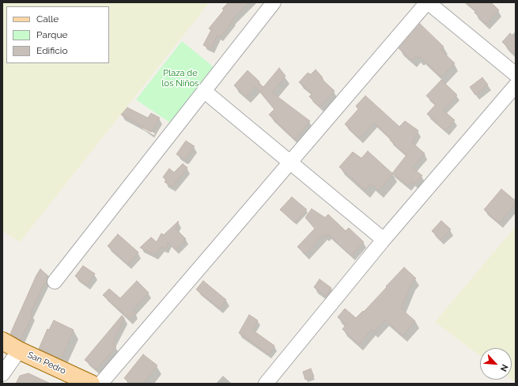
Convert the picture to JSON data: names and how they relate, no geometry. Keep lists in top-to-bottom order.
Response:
{
  "streets": {
    "main road": ["San Pedro"]
  },
  "parks": ["Plaza de los Niños"],
  "legend": ["Calle", "Parque", "Edificio"],
  "north": "bottom right"
}
